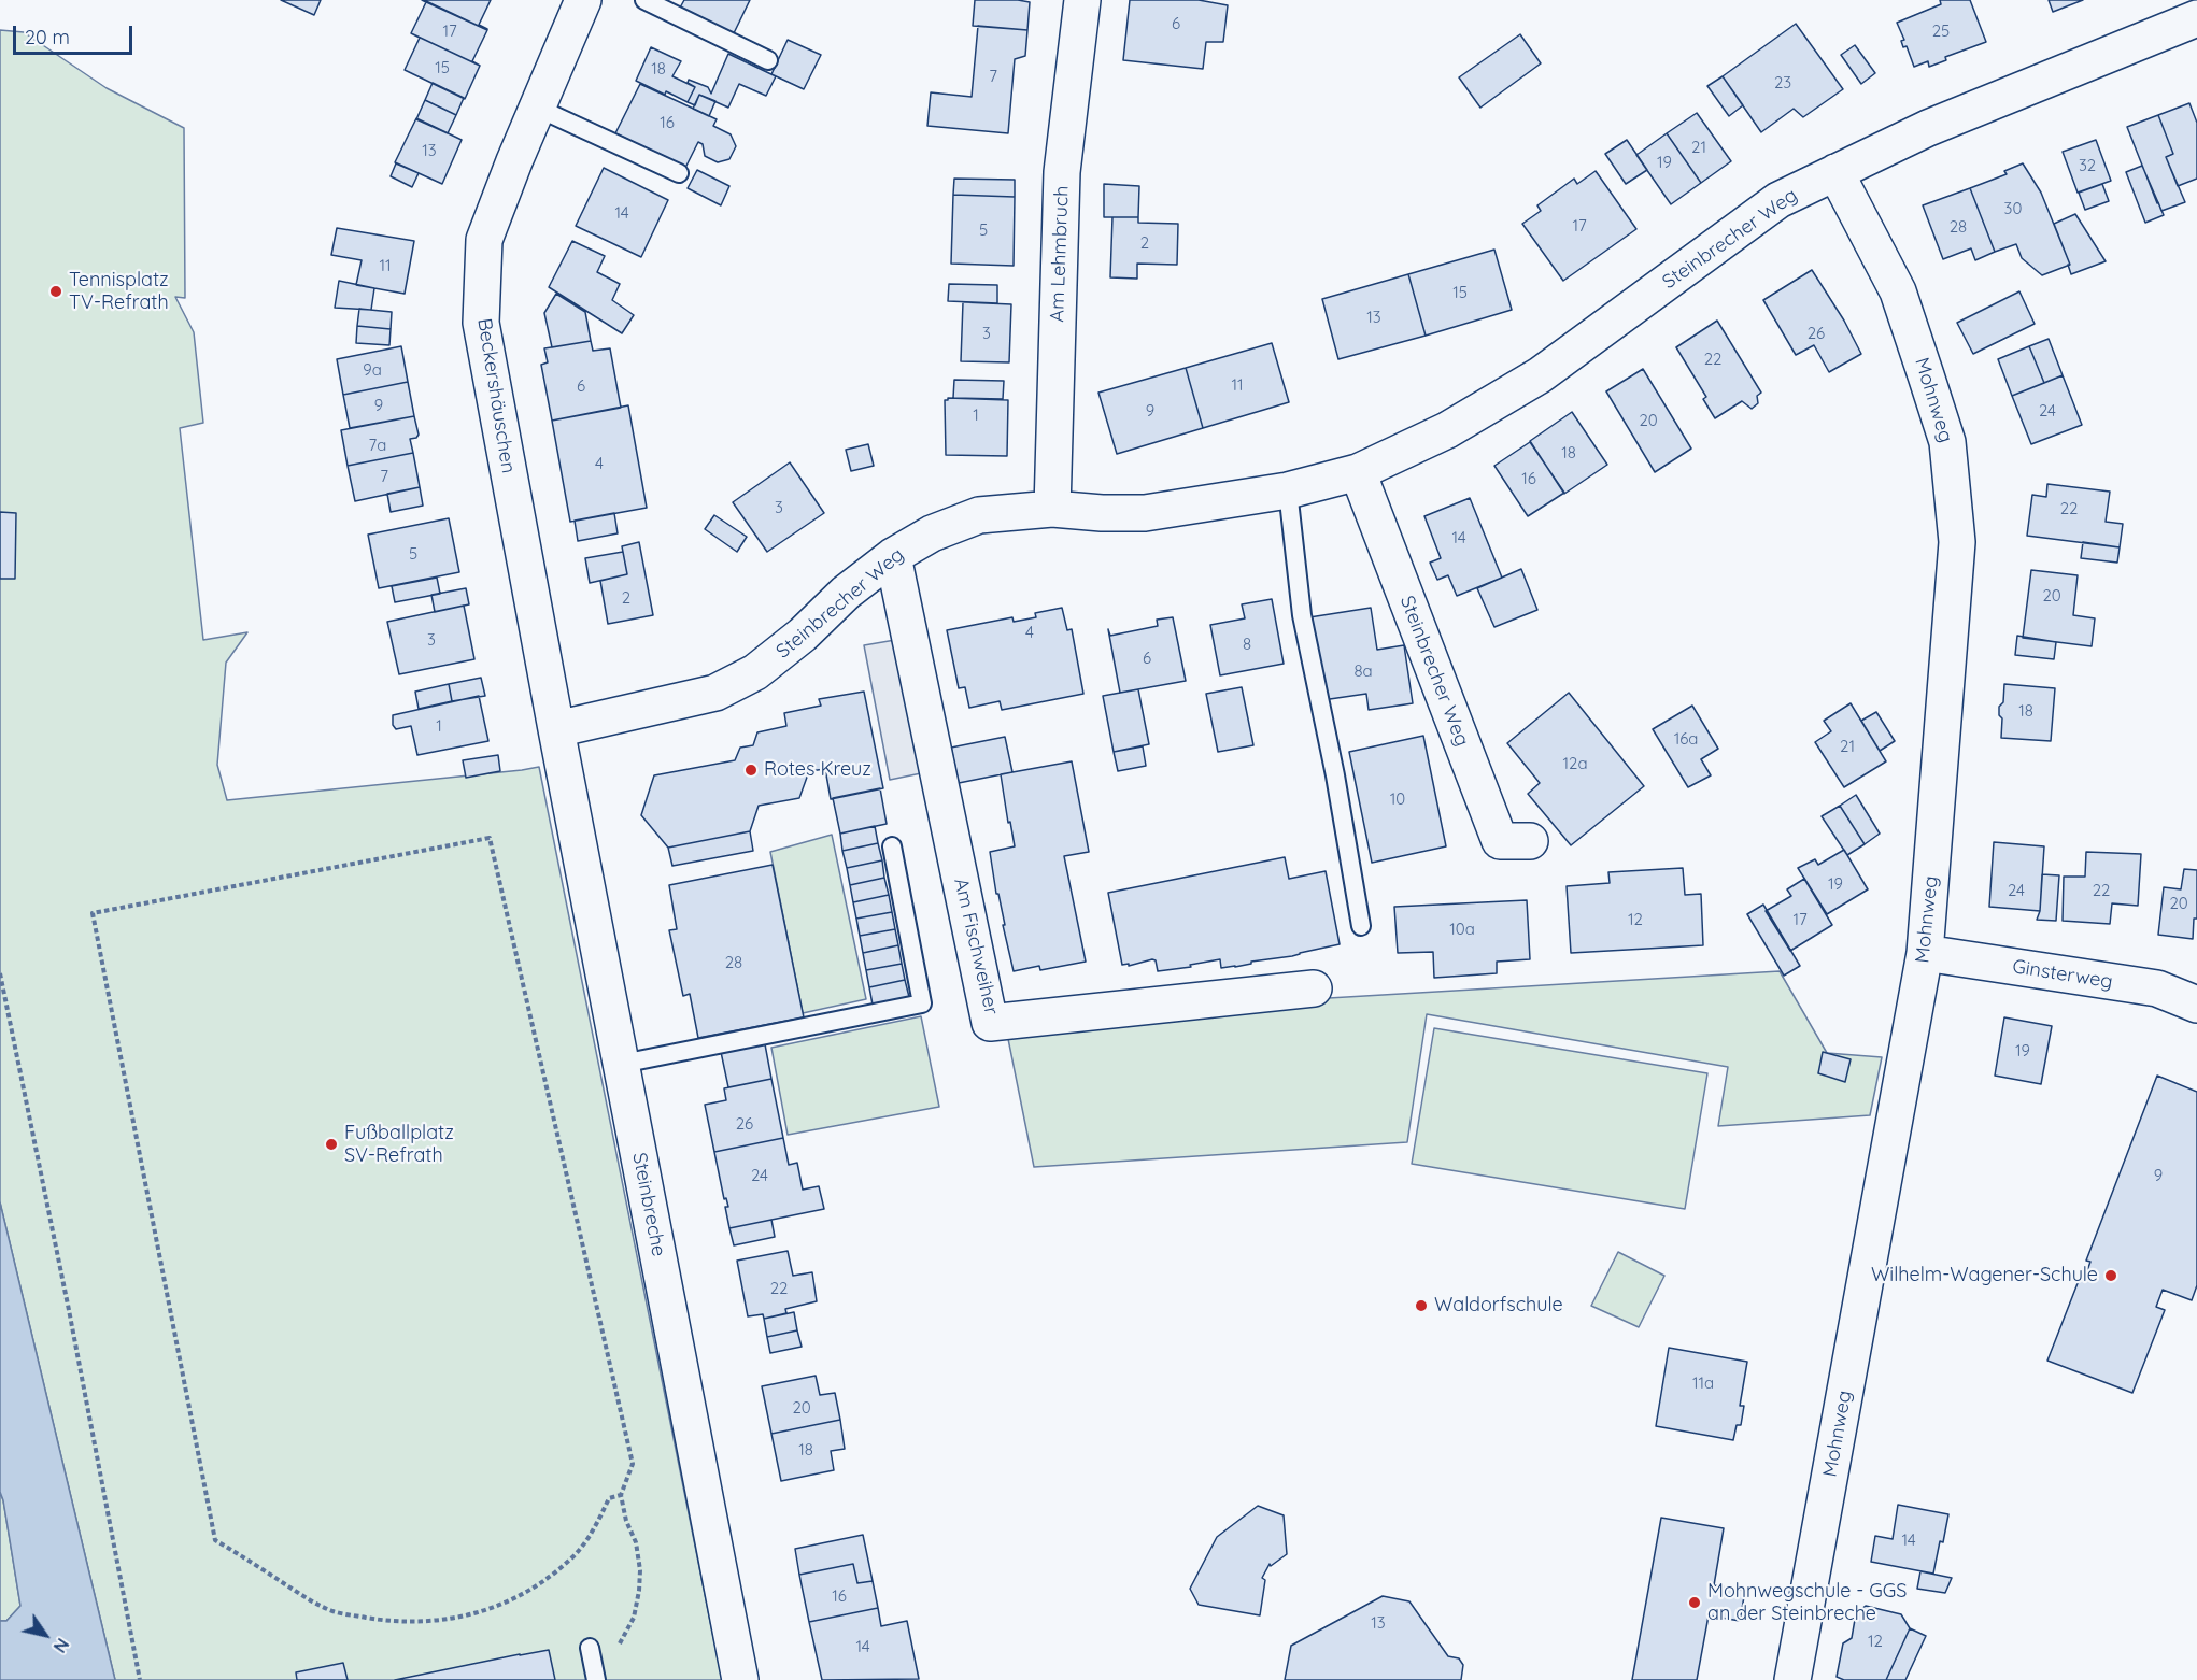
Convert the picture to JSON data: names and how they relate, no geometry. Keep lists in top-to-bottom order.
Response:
{
  "streets": {
    "street": [
      "Steinbrecher Weg",
      "Am Lehmbruch",
      "Beckershäuschen",
      "Mohnweg",
      "Am Fischweiher",
      "Ginsterweg",
      "Steinbreche"
    ]
  },
  "crossings": [
    ["Steinbrecher Weg", "Am Lehmbruch"],
    ["Steinbrecher Weg", "Beckershäuschen"],
    ["Steinbrecher Weg", "Mohnweg"],
    ["Steinbrecher Weg", "Am Fischweiher"],
    ["Steinbrecher Weg", "Steinbreche"],
    ["Beckershäuschen", "Steinbreche"],
    ["Mohnweg", "Ginsterweg"]
  ],
  "places": [
    "Tennisplatz TV-Refrath",
    "Rotes Kreuz",
    "Fußballplatz SV-Refrath",
    "Wilhelm-Wagener-Schule",
    "Waldorfschule",
    "Mohnwegschule - GGS an der Steinbreche"
  ],
  "house_numbers": [
    "6",
    "17",
    "25",
    "15",
    "18",
    "7",
    "23",
    "16",
    "21",
    "13",
    "19",
    "32",
    "30",
    "14",
    "17",
    "28",
    "5",
    "2",
    "11",
    "15",
    "13",
    "3",
    "26",
    "22",
    "9a",
    "11",
    "6",
    "9",
    "9",
    "24",
    "1",
    "20",
    "7a",
    "18",
    "4",
    "7",
    "16",
    "3",
    "22",
    "14",
    "5",
    "20",
    "2",
    "4",
    "3",
    "8",
    "6",
    "8a",
    "18",
    "1",
    "16a",
    "21",
    "12a",
    "10",
    "19",
    "24",
    "22",
    "20",
    "12",
    "17",
    "10a",
    "28",
    "19",
    "26",
    "24",
    "9",
    "22",
    "11a",
    "20",
    "18",
    "14",
    "16",
    "13",
    "12",
    "14"
  ],
  "scale_bar": "20 m",
  "north": "bottom right"
}
